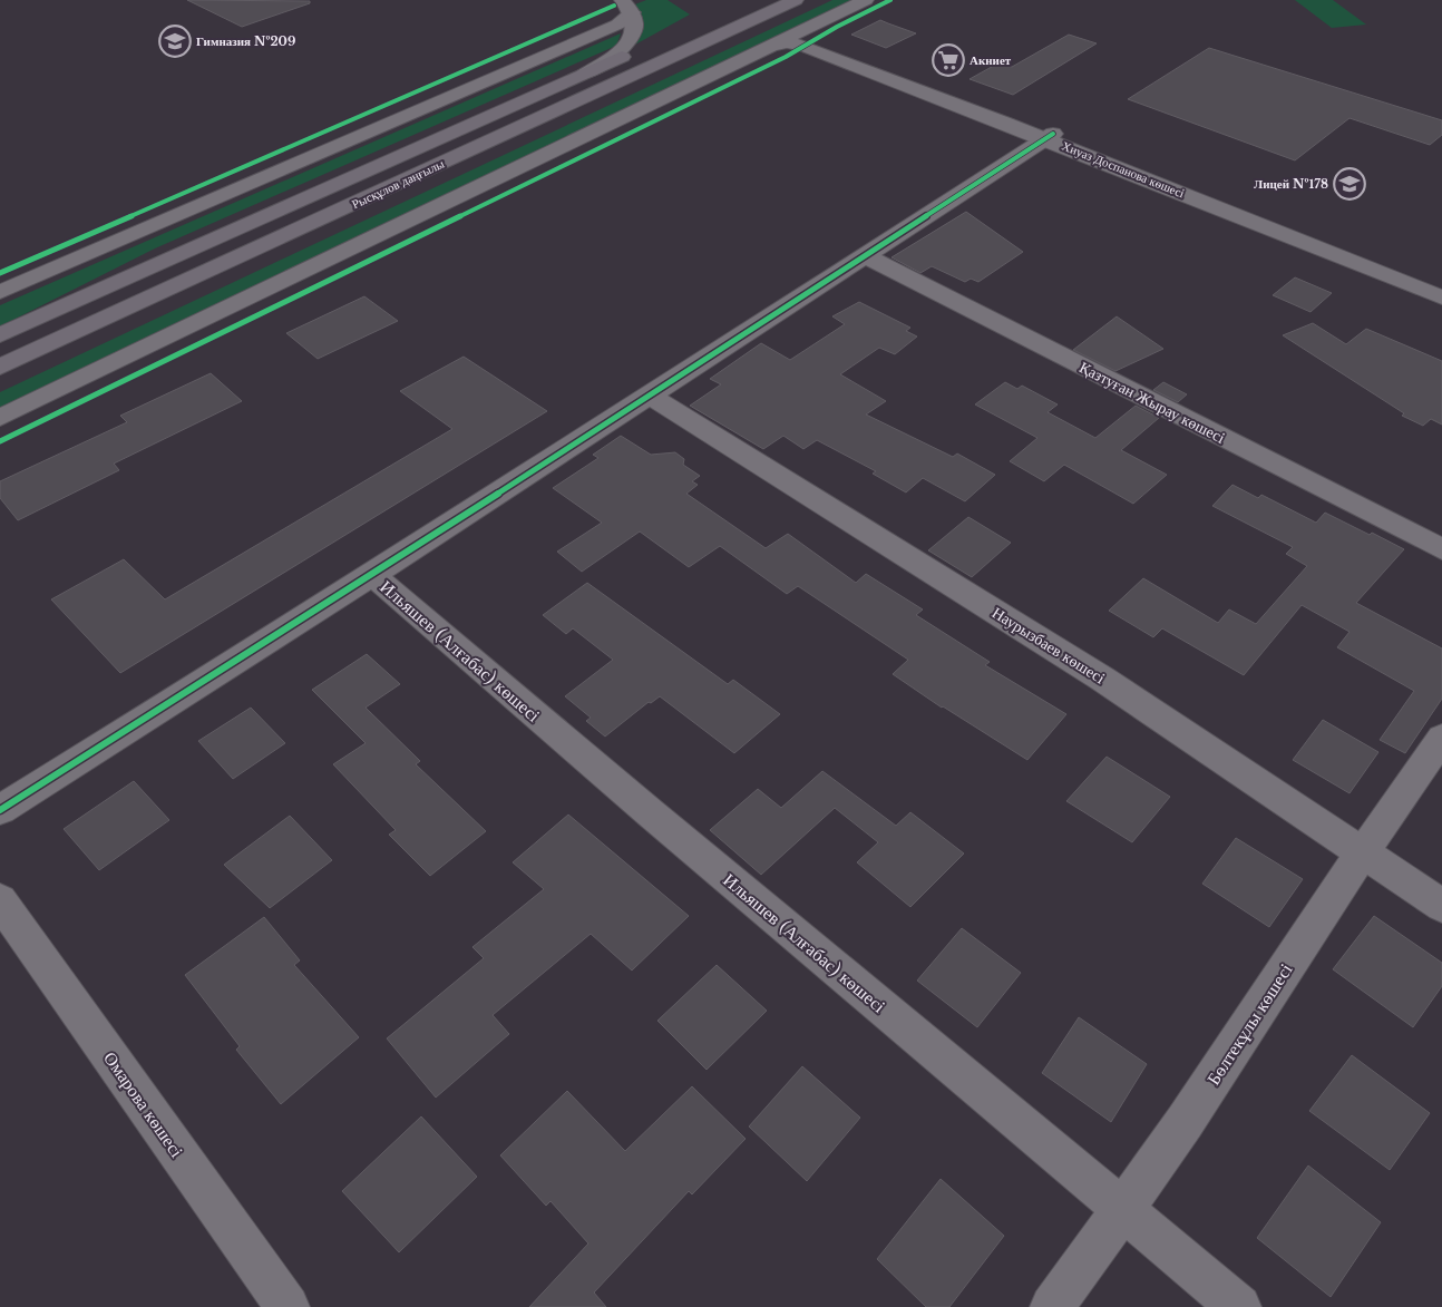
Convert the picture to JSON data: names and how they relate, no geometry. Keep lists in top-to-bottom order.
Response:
{
  "streets": {
    "main road": ["Рысқұлов даңғылы"],
    "street": [
      "Хиуаз Доспанова көшесі",
      "Қазтуған Жырау көшесі",
      "Наурызбаев көшесі",
      "Ильяшев (Алғабас) көшесі",
      "Бөлтекұлы көшесі",
      "Омарова көшесі"
    ]
  },
  "crossings": [
    ["Наурызбаев көшесі", "Бөлтекұлы көшесі"],
    ["Ильяшев (Алғабас) көшесі", "Бөлтекұлы көшесі"]
  ],
  "places": {
    "school or university": ["Гимназия №209", "Лицей №178"],
    "supermarket": ["Акниет"]
  }
}
